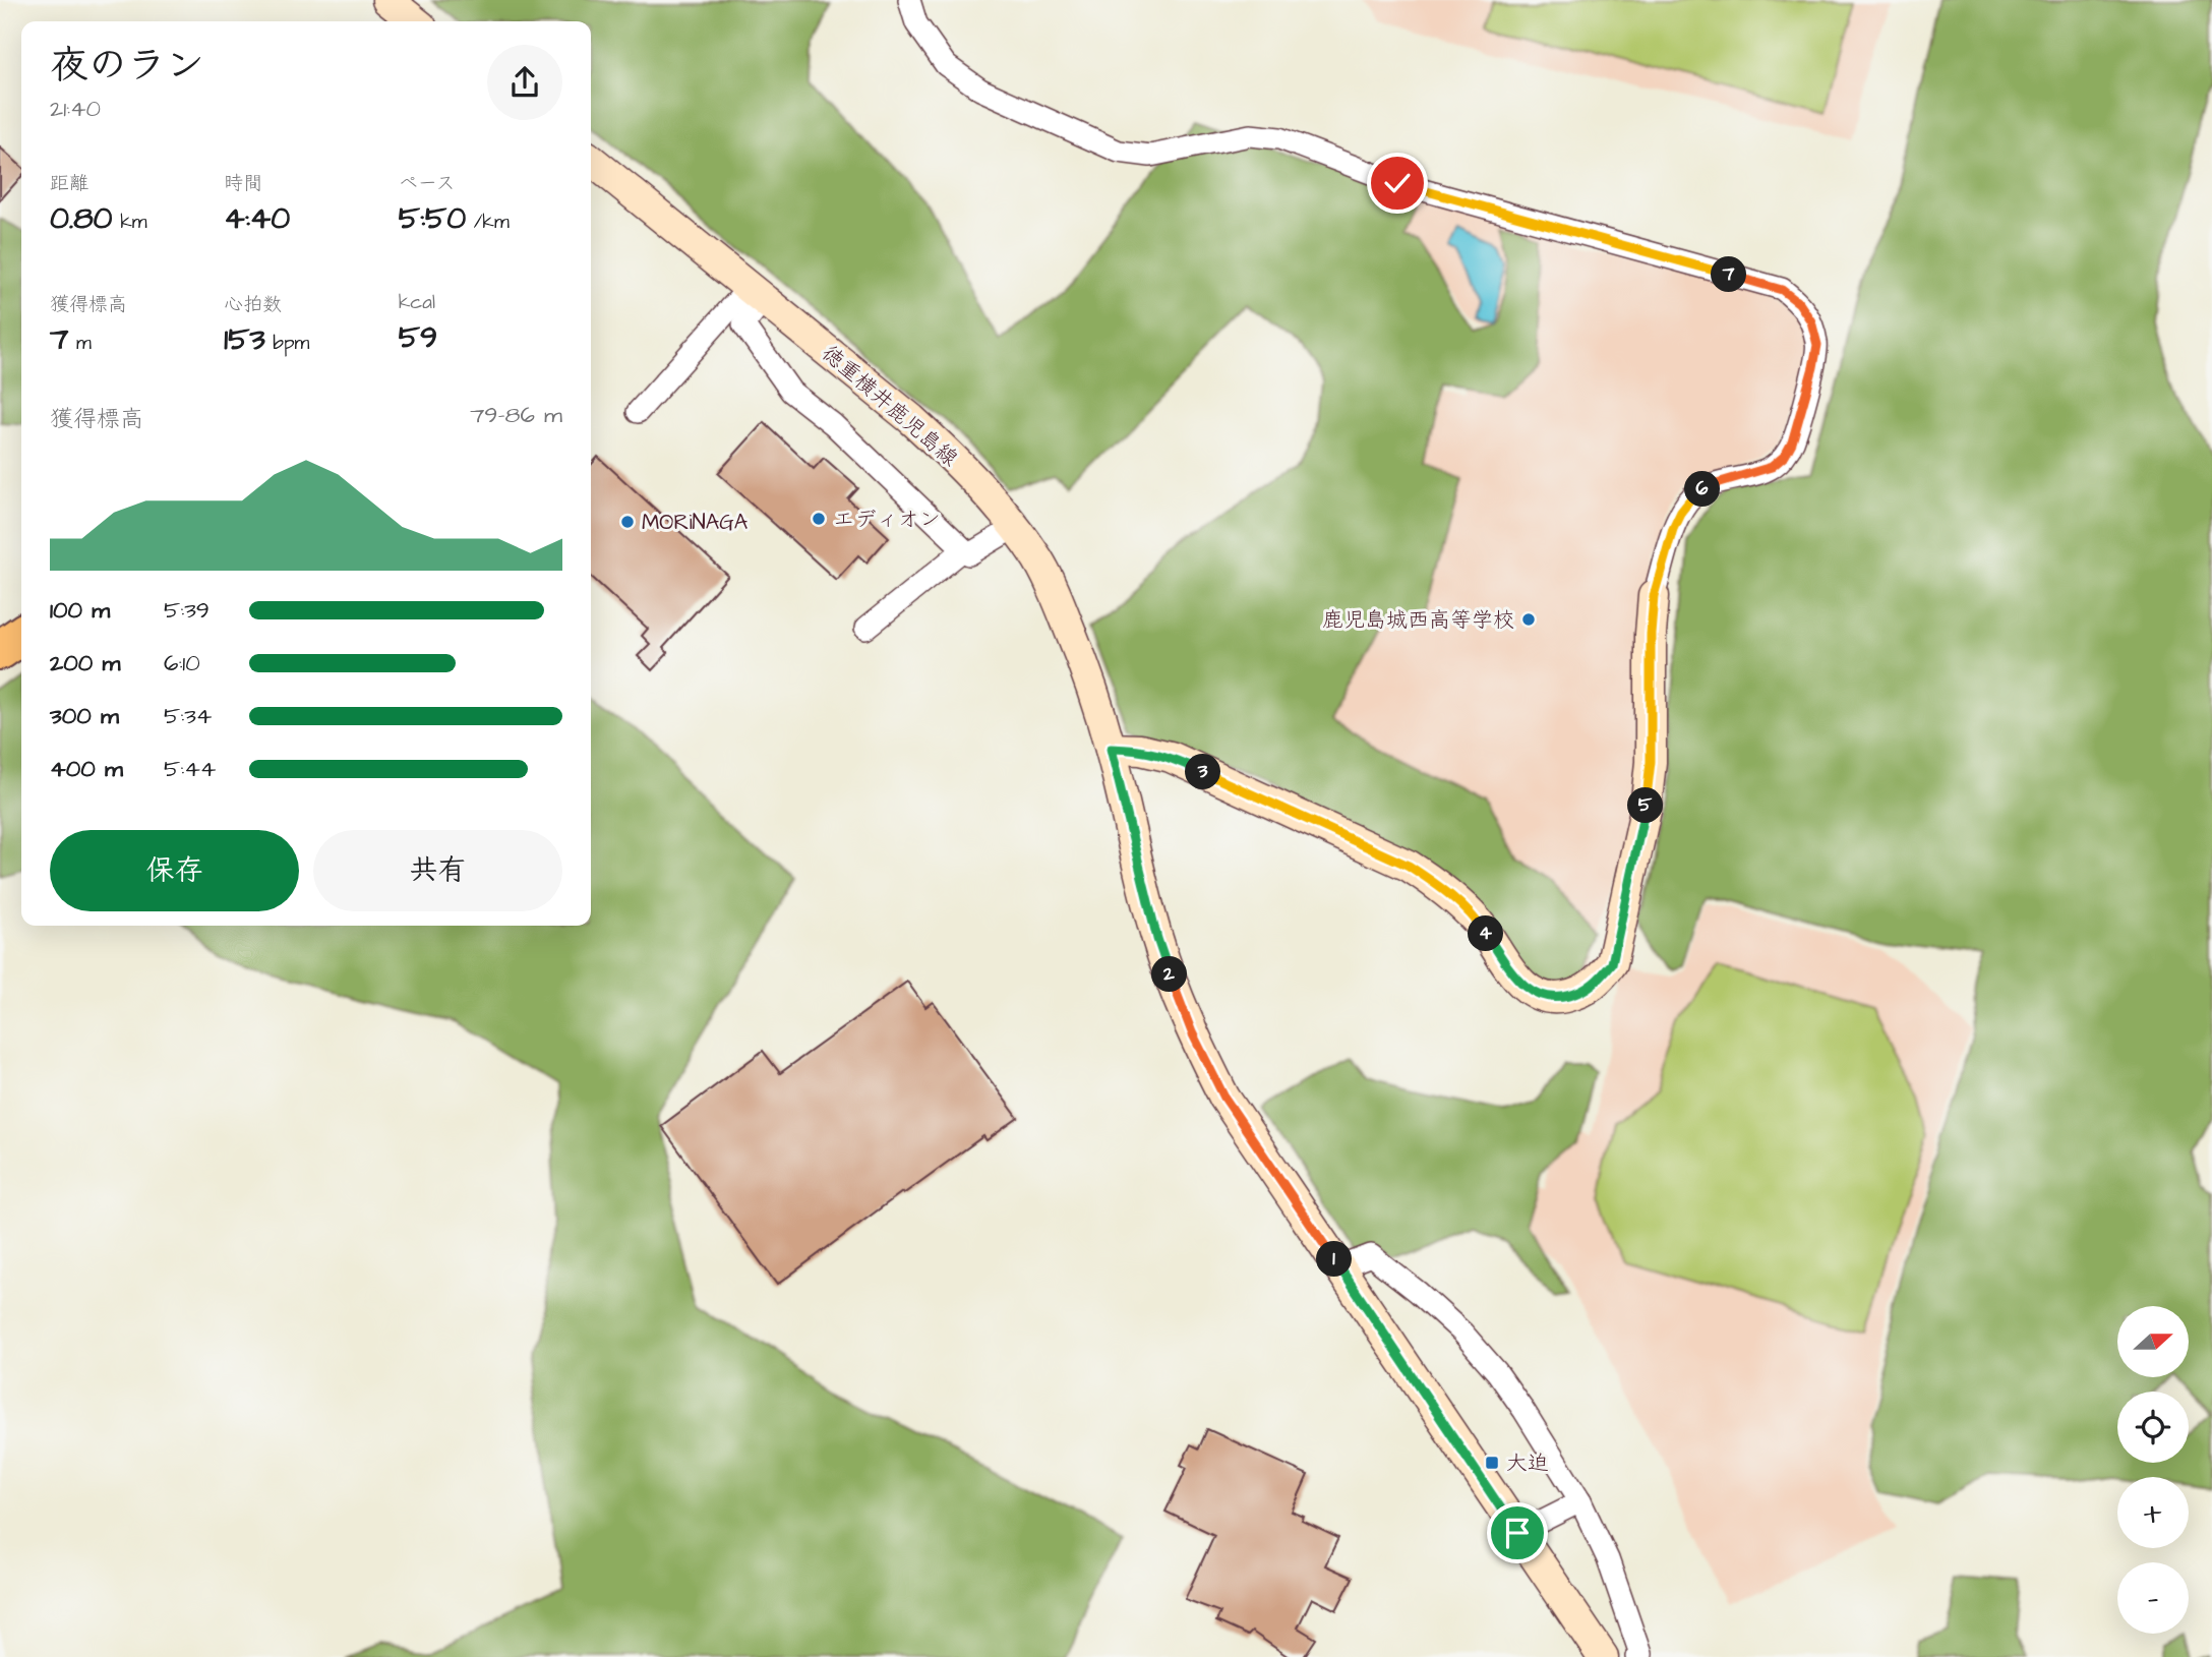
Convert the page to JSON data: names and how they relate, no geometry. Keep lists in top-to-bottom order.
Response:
{
  "streets": {
    "main road": ["徳重横井鹿児島線"]
  },
  "places": {
    "other": ["エディオン", "MORiNAGA", "鹿児島城西高等学校"],
    "transit": ["大迫"]
  },
  "north": "right",
  "page": {
    "heading": ["夜のラン", "21:40"],
    "stats": [
      ["距離", "0.80 km"],
      ["時間", "4:40"],
      ["ペース", "5:50 /km"],
      ["獲得標高", "7 m"],
      ["心拍数", "153 bpm"],
      ["kcal", "59"]
    ],
    "pins": [
      "7",
      "6",
      "3",
      "5",
      "4",
      "2",
      "1"
    ],
    "chart": ["獲得標高", "79–86 m"],
    "list": [
      {
        "name": "100 m",
        "note": "5:39"
      },
      {
        "name": "200 m",
        "note": "6:10"
      },
      {
        "name": "300 m",
        "note": "5:34"
      },
      {
        "name": "400 m",
        "note": "5:44"
      }
    ],
    "buttons": ["保存", "共有"],
    "map_buttons": ["+", "−"]
  }
}
